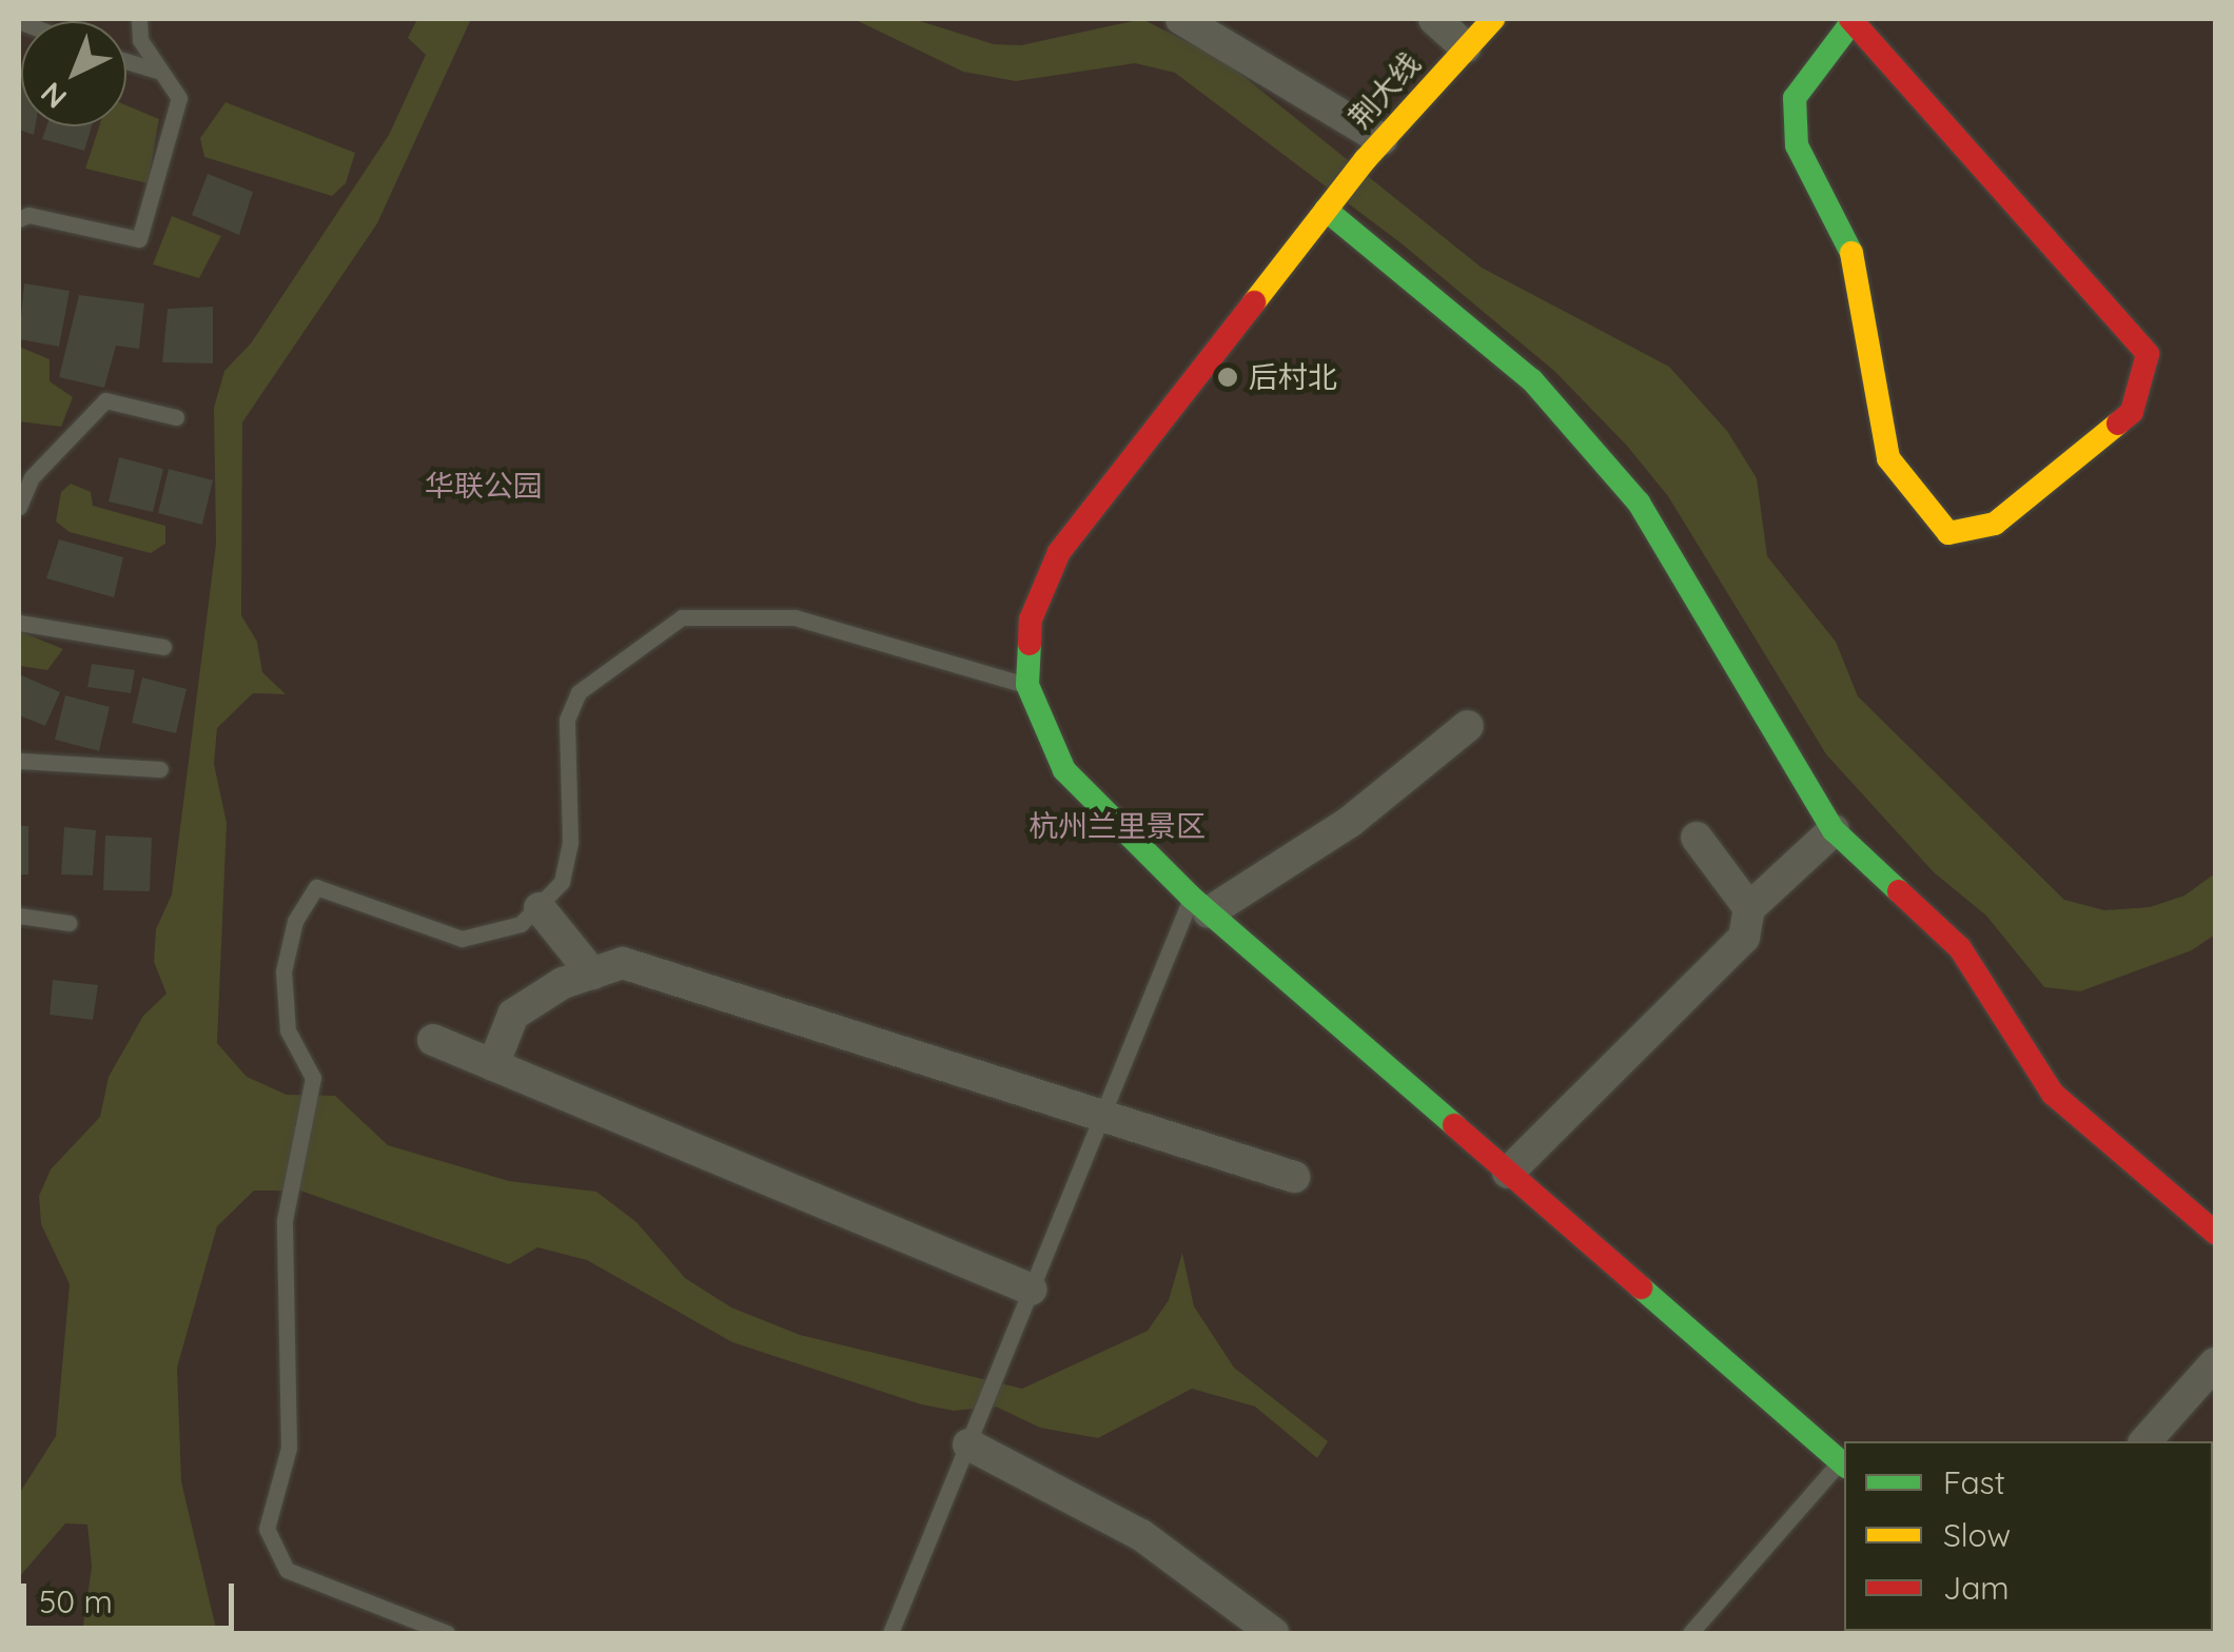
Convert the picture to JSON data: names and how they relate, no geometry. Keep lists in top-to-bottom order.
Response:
{
  "streets": {
    "street": ["荆大线"]
  },
  "parks": ["华联公园", "杭州兰里景区"],
  "places": ["后村北"],
  "legend": ["Fast", "Slow", "Jam"],
  "scale_bar": "50 m",
  "north": "bottom left"
}
